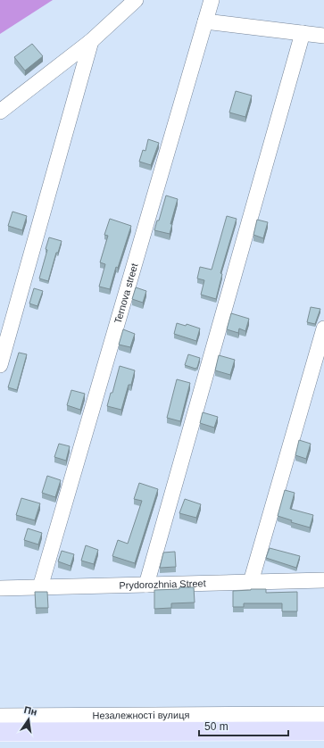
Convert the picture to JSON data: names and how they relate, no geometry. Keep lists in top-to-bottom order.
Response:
{
  "streets": {
    "street": ["Ternova street", "Prydorozhnia Street", "Незалежності вулиця"]
  },
  "crossings": [
    ["Ternova street", "Prydorozhnia Street"]
  ],
  "scale_bar": "50 m",
  "north": "top"
}
